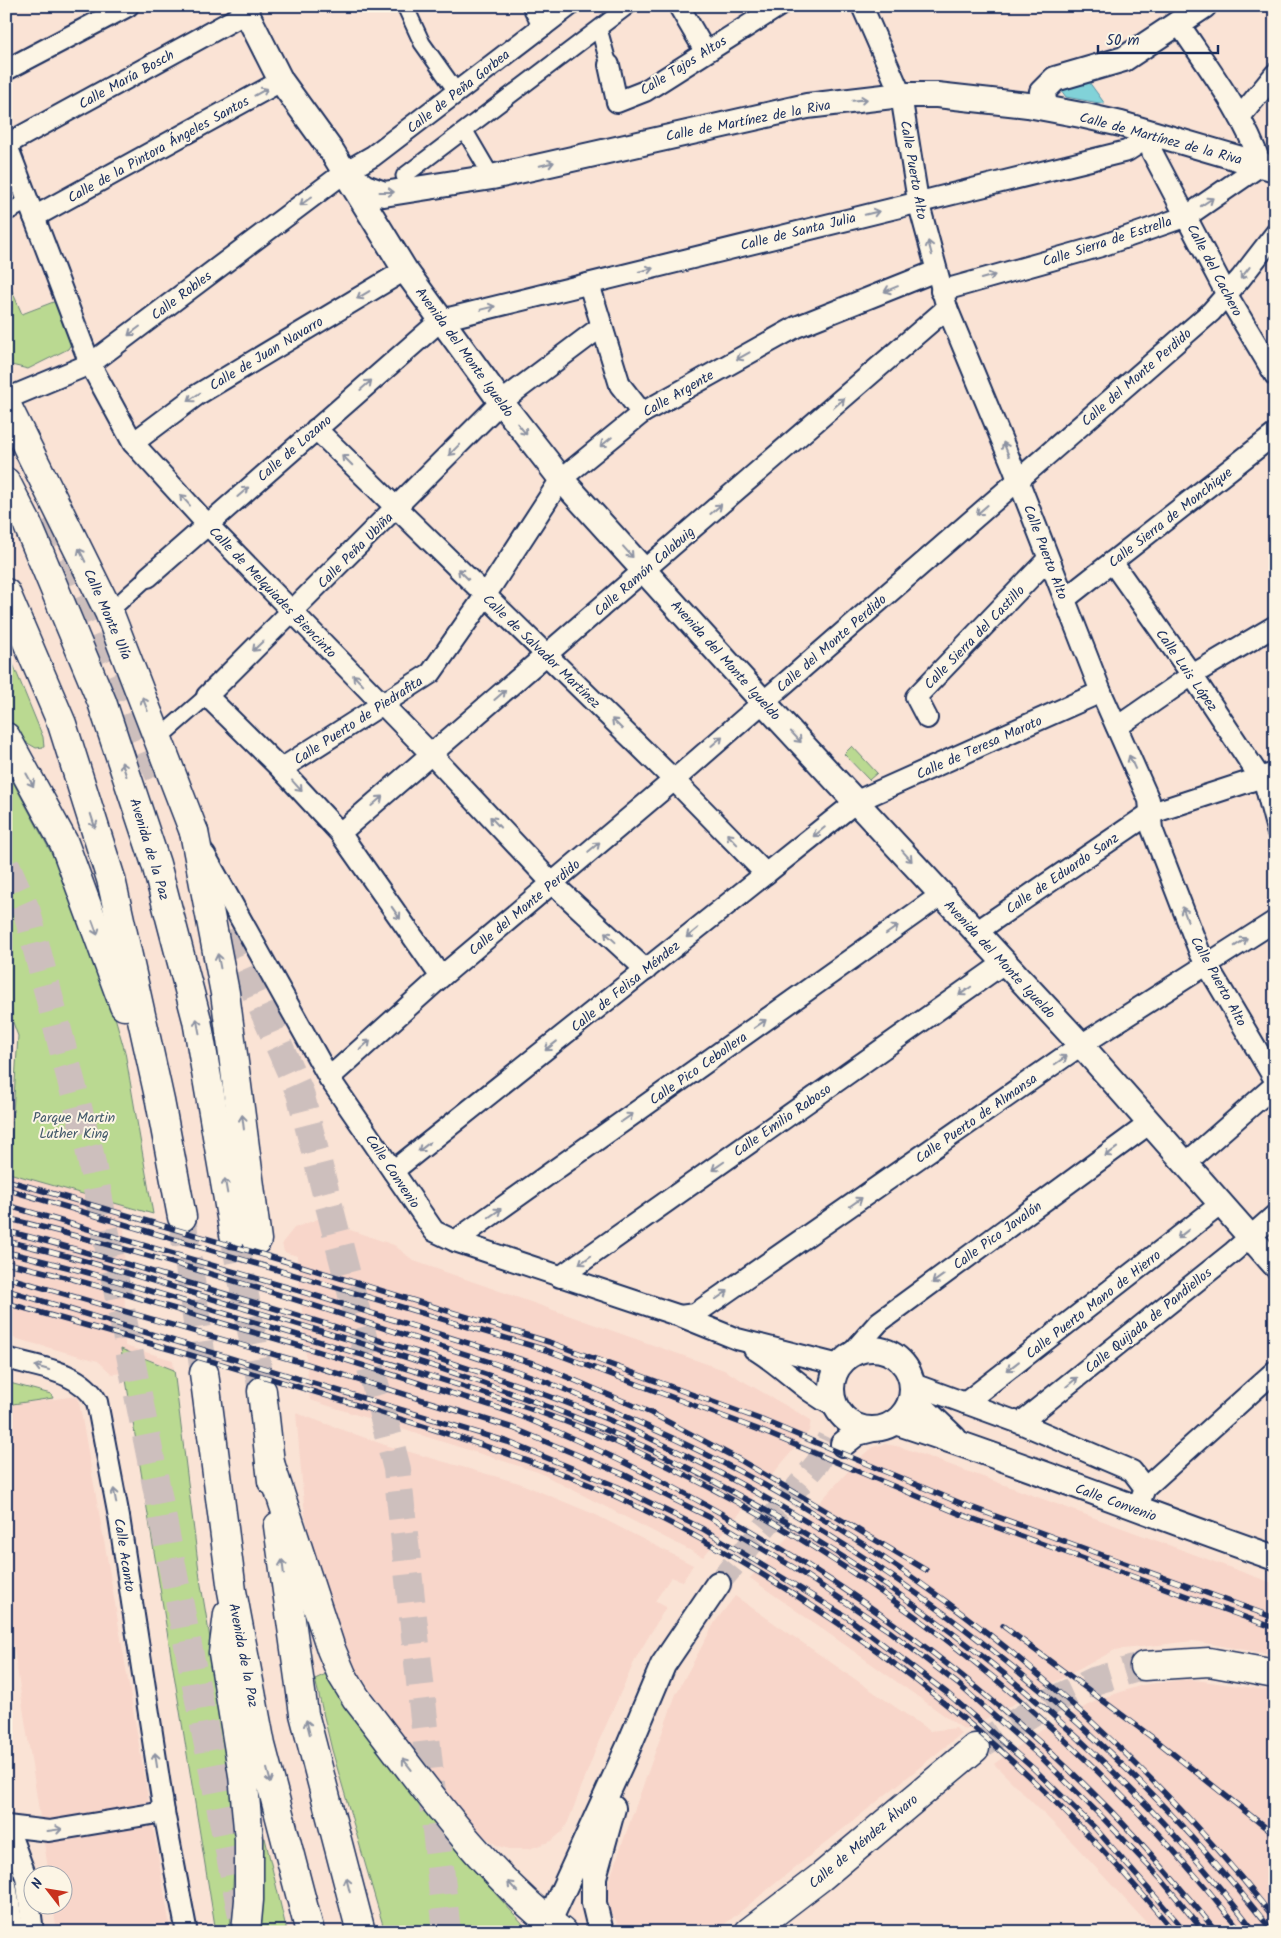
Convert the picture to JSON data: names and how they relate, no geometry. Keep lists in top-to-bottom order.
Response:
{
  "streets": {
    "main road": ["Calle Monte Ulía", "Avenida de la Paz", "Calle de Méndez Álvaro"],
    "street": [
      "Calle Tajos Altos",
      "Calle María Bosch",
      "Calle de Peña Gorbea",
      "Calle de Martínez de la Riva",
      "Calle de la Pintora Ángeles Santos",
      "Calle Puerto Alto",
      "Calle de Santa Julia",
      "Calle Sierra de Estrella",
      "Calle del Cachero",
      "Calle Robles",
      "Avenida del Monte Igueldo",
      "Calle de Juan Navarro",
      "Calle del Monte Perdido",
      "Calle Argente",
      "Calle de Lozano",
      "Calle Sierra de Monchique",
      "Calle Peña Ubiña",
      "Calle Ramón Calabuig",
      "Calle de Melquiades Biencinto",
      "Calle Sierra del Castillo",
      "Calle de Salvador Martínez",
      "Calle Luis López",
      "Calle Puerto de Piedrafita",
      "Calle de Teresa Maroto",
      "Calle de Eduardo Sanz",
      "Calle de Felisa Méndez",
      "Calle Pico Cebollera",
      "Calle Puerto de Almansa",
      "Calle Emilio Raboso",
      "Calle Convenio",
      "Calle Pico Javalón",
      "Calle Puerto Mano de Hierro",
      "Calle Quijada de Pandiellos",
      "Calle Acanto"
    ]
  },
  "crossings": [
    ["Calle María Bosch", "Avenida del Monte Igueldo"],
    ["Calle María Bosch", "Calle de Melquiades Biencinto"],
    ["Calle de Peña Gorbea", "Calle de Martínez de la Riva"],
    ["Calle de Peña Gorbea", "Calle Robles"],
    ["Calle de Peña Gorbea", "Avenida del Monte Igueldo"],
    ["Calle de Martínez de la Riva", "Calle Puerto Alto"],
    ["Calle de Martínez de la Riva", "Calle de Santa Julia"],
    ["Calle de Martínez de la Riva", "Calle Sierra de Estrella"],
    ["Calle de Martínez de la Riva", "Calle del Cachero"],
    ["Calle de Martínez de la Riva", "Calle Robles"],
    ["Calle de Martínez de la Riva", "Avenida del Monte Igueldo"],
    ["Calle de la Pintora Ángeles Santos", "Avenida del Monte Igueldo"],
    ["Calle de la Pintora Ángeles Santos", "Calle de Melquiades Biencinto"],
    ["Calle Puerto Alto", "Calle de Santa Julia"],
    ["Calle Puerto Alto", "Calle Sierra de Estrella"],
    ["Calle Puerto Alto", "Calle del Monte Perdido"],
    ["Calle Puerto Alto", "Calle Argente"],
    ["Calle Puerto Alto", "Calle Sierra de Monchique"],
    ["Calle Puerto Alto", "Calle Ramón Calabuig"],
    ["Calle Puerto Alto", "Calle Sierra del Castillo"],
    ["Calle Puerto Alto", "Calle de Teresa Maroto"],
    ["Calle Puerto Alto", "Calle de Eduardo Sanz"],
    ["Calle Puerto Alto", "Calle Puerto de Almansa"],
    ["Calle de Santa Julia", "Calle del Cachero"],
    ["Calle de Santa Julia", "Avenida del Monte Igueldo"],
    ["Calle de Santa Julia", "Calle de Lozano"],
    ["Calle Sierra de Estrella", "Calle del Cachero"],
    ["Calle Sierra de Estrella", "Calle Ramón Calabuig"],
    ["Calle del Cachero", "Calle del Monte Perdido"],
    ["Calle Robles", "Avenida del Monte Igueldo"],
    ["Calle Robles", "Calle de Melquiades Biencinto"],
    ["Avenida del Monte Igueldo", "Calle de Juan Navarro"],
    ["Avenida del Monte Igueldo", "Calle del Monte Perdido"],
    ["Avenida del Monte Igueldo", "Calle Argente"],
    ["Avenida del Monte Igueldo", "Calle de Lozano"],
    ["Avenida del Monte Igueldo", "Calle Peña Ubiña"],
    ["Avenida del Monte Igueldo", "Calle Ramón Calabuig"],
    ["Avenida del Monte Igueldo", "Calle de Teresa Maroto"],
    ["Avenida del Monte Igueldo", "Calle de Eduardo Sanz"],
    ["Avenida del Monte Igueldo", "Calle de Felisa Méndez"],
    ["Avenida del Monte Igueldo", "Calle Pico Cebollera"],
    ["Avenida del Monte Igueldo", "Calle Puerto de Almansa"],
    ["Avenida del Monte Igueldo", "Calle Emilio Raboso"],
    ["Avenida del Monte Igueldo", "Calle Pico Javalón"],
    ["Avenida del Monte Igueldo", "Calle Puerto Mano de Hierro"],
    ["Avenida del Monte Igueldo", "Calle Quijada de Pandiellos"],
    ["Calle de Juan Navarro", "Calle de Melquiades Biencinto"],
    ["Calle del Monte Perdido", "Calle de Melquiades Biencinto"],
    ["Calle del Monte Perdido", "Calle de Salvador Martínez"],
    ["Calle del Monte Perdido", "Calle Convenio"],
    ["Calle Argente", "Calle de Salvador Martínez"],
    ["Calle Argente", "Calle Puerto de Piedrafita"],
    ["Calle de Lozano", "Calle de Melquiades Biencinto"],
    ["Calle de Lozano", "Calle de Salvador Martínez"],
    ["Calle Sierra de Monchique", "Calle Luis López"],
    ["Calle Peña Ubiña", "Calle de Melquiades Biencinto"],
    ["Calle Peña Ubiña", "Calle Monte Ulía"],
    ["Calle Peña Ubiña", "Calle de Salvador Martínez"],
    ["Calle Ramón Calabuig", "Calle de Melquiades Biencinto"],
    ["Calle Ramón Calabuig", "Calle de Salvador Martínez"],
    ["Calle de Melquiades Biencinto", "Calle Puerto de Piedrafita"],
    ["Calle de Melquiades Biencinto", "Calle de Felisa Méndez"],
    ["Calle Monte Ulía", "Avenida de la Paz"],
    ["Calle Monte Ulía", "Calle Convenio"],
    ["Calle de Salvador Martínez", "Calle Puerto de Piedrafita"],
    ["Calle de Salvador Martínez", "Calle de Felisa Méndez"],
    ["Calle Luis López", "Calle de Eduardo Sanz"],
    ["Calle de Teresa Maroto", "Calle de Felisa Méndez"],
    ["Calle de Felisa Méndez", "Calle Convenio"],
    ["Calle Pico Cebollera", "Calle Convenio"],
    ["Calle Puerto de Almansa", "Calle Convenio"],
    ["Calle Emilio Raboso", "Calle Convenio"],
    ["Calle Convenio", "Calle Pico Javalón"],
    ["Calle Convenio", "Calle Puerto Mano de Hierro"],
    ["Calle Convenio", "Calle Quijada de Pandiellos"]
  ],
  "one_way": [
    "Calle de Martínez de la Riva",
    "Calle Puerto Alto",
    "Calle de Santa Julia",
    "Calle Sierra de Estrella",
    "Calle Robles",
    "Calle de Juan Navarro",
    "Calle Argente",
    "Calle de Lozano",
    "Calle Peña Ubiña",
    "Calle Ramón Calabuig",
    "Calle de Salvador Martínez",
    "Calle de Felisa Méndez",
    "Calle Pico Cebollera",
    "Calle Puerto de Almansa",
    "Calle Emilio Raboso",
    "Calle Pico Javalón",
    "Calle Acanto"
  ],
  "parks": ["Parque Martin Luther King"],
  "scale_bar": "50 m",
  "north": "top left"
}
